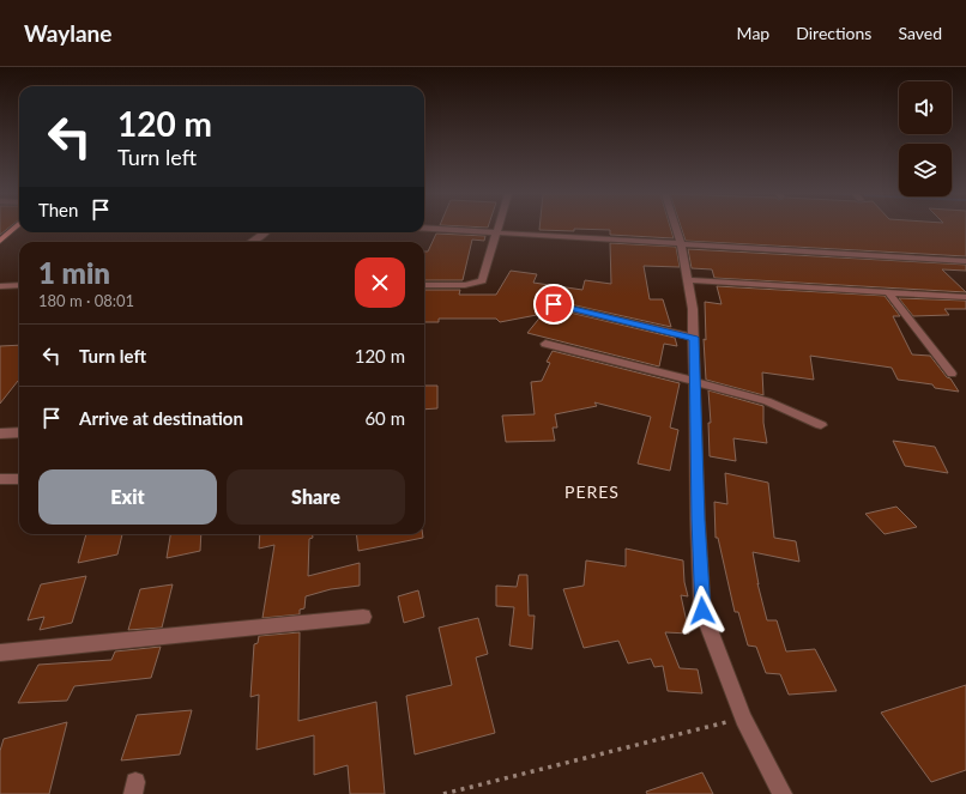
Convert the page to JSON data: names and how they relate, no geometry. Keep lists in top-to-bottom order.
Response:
{
  "districts": ["PERES"],
  "page": {
    "header": "Waylane",
    "nav": ["Map", "Directions", "Saved"],
    "turn": ["120 m", "Turn left"],
    "then": "Then",
    "heading": ["1 min", "180 m · 08:01"],
    "list": [
      {
        "name": "Turn left",
        "value": "120 m"
      },
      {
        "name": "Arrive at destination",
        "value": "60 m"
      }
    ],
    "buttons": ["Exit", "Share"]
  }
}
